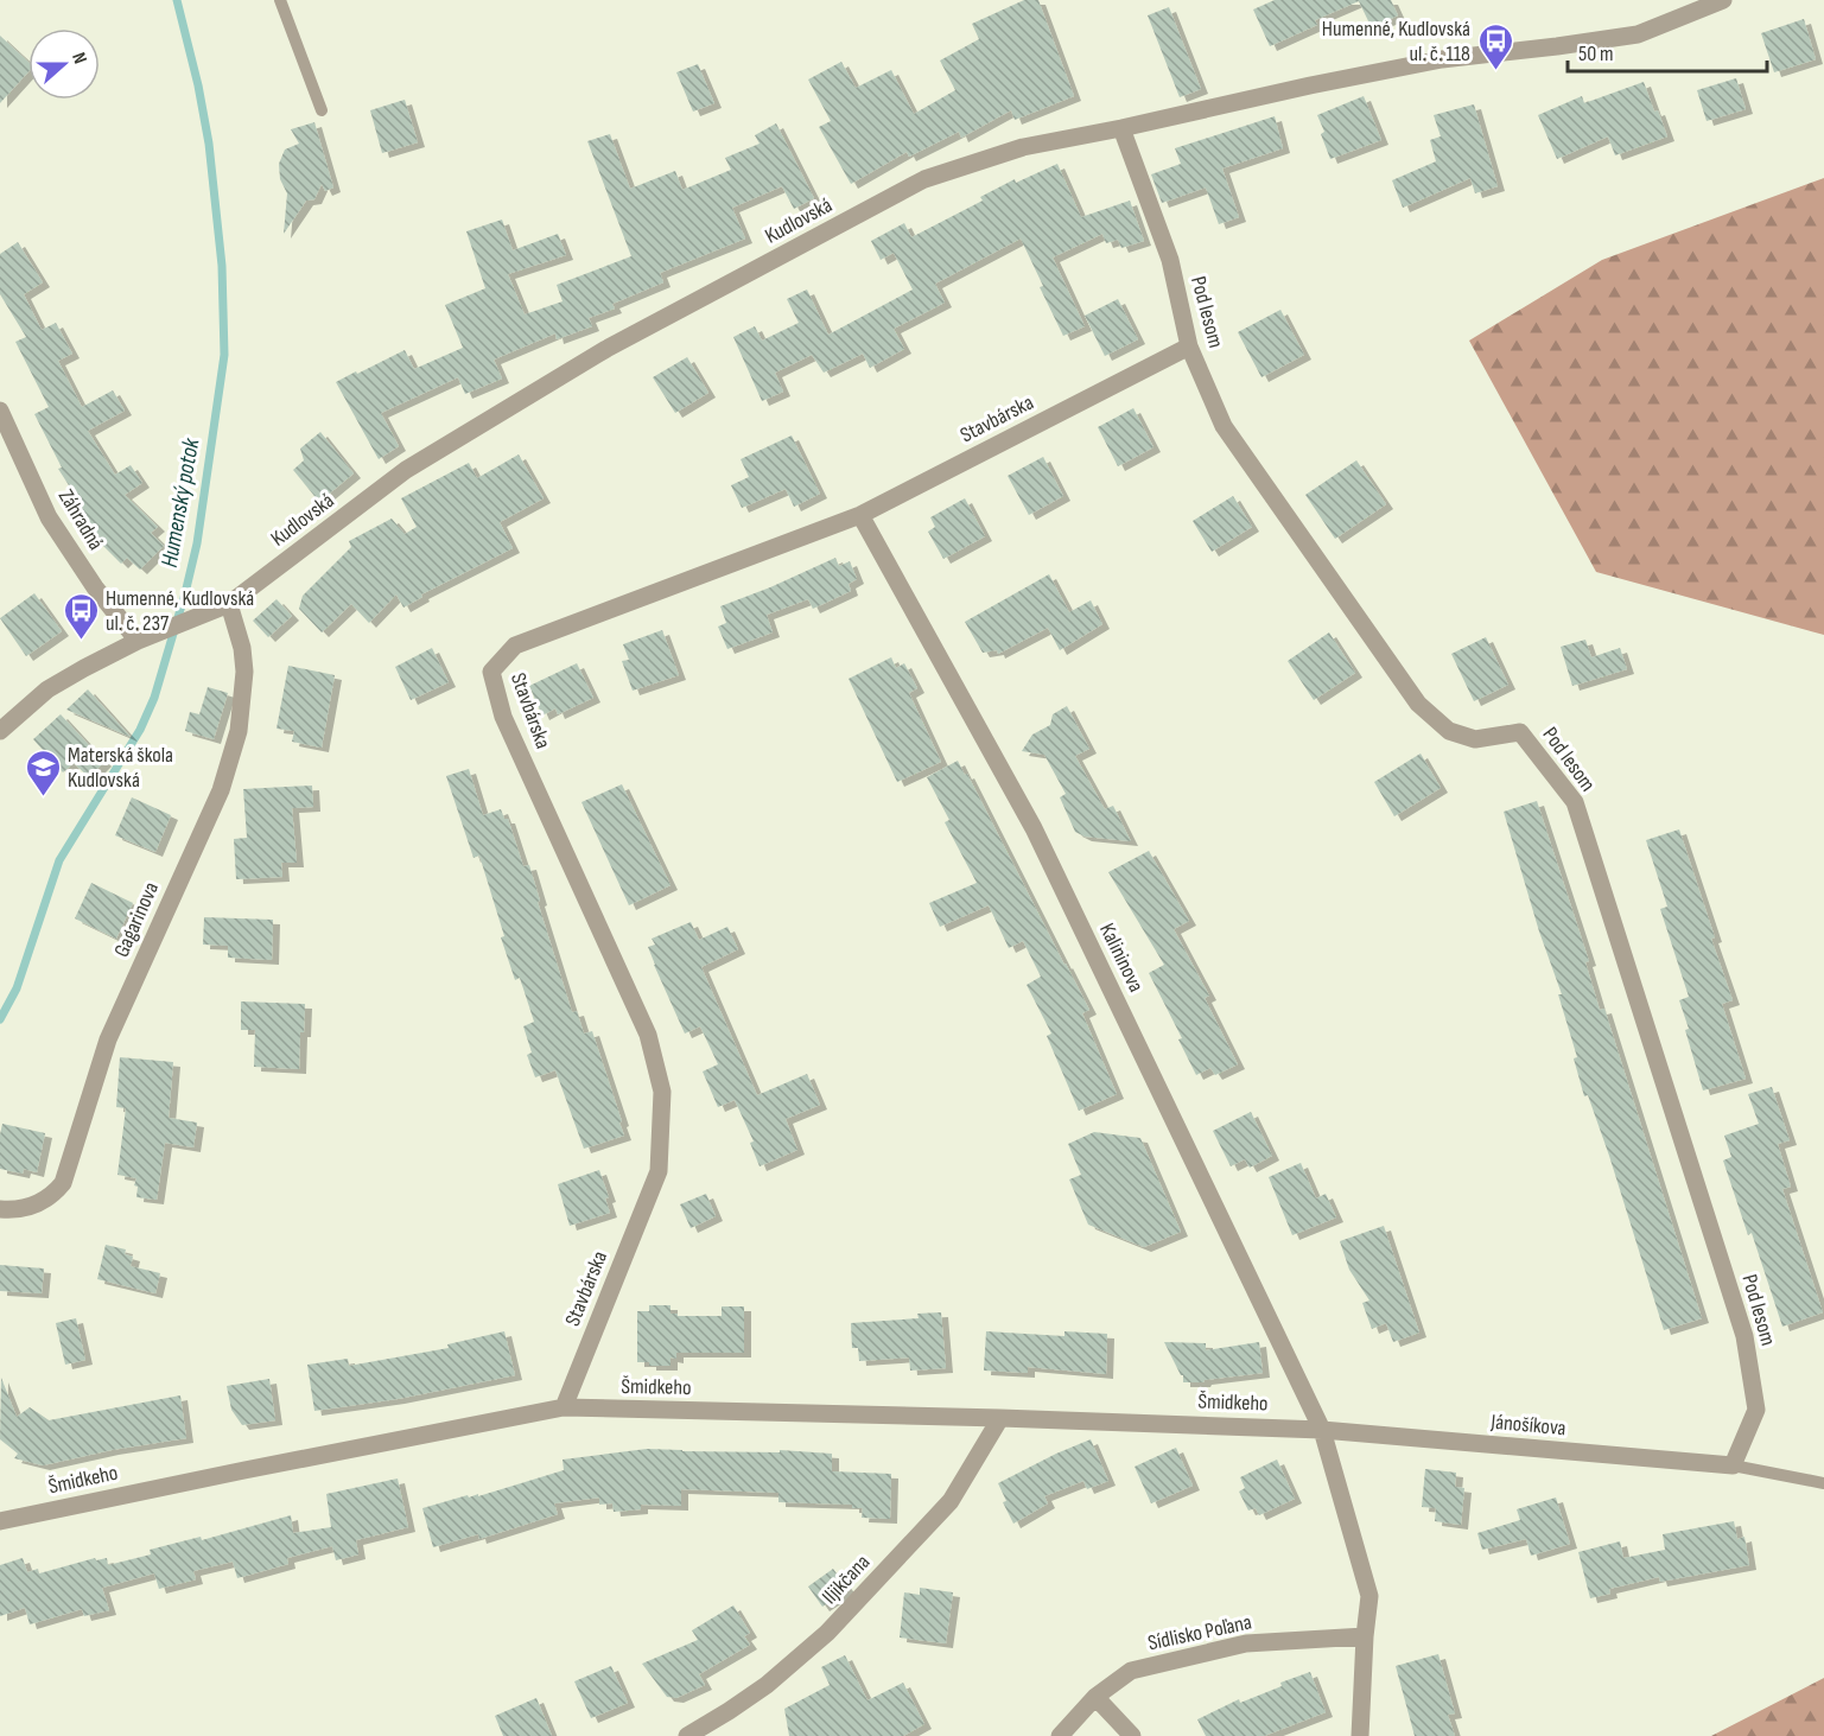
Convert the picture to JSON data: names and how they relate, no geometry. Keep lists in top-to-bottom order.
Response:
{
  "streets": {
    "street": [
      "Kudlovská",
      "Pod lesom",
      "Stavbárska",
      "Záhradná",
      "Gagarinova",
      "Kalininova",
      "Šmidkeho",
      "Jánošíkova",
      "Iljikčana",
      "Sídlisko Poľana"
    ]
  },
  "crossings": [
    ["Kudlovská", "Pod lesom"],
    ["Kudlovská", "Záhradná"],
    ["Kudlovská", "Gagarinova"],
    ["Pod lesom", "Stavbárska"],
    ["Pod lesom", "Jánošíkova"],
    ["Stavbárska", "Kalininova"],
    ["Stavbárska", "Šmidkeho"],
    ["Kalininova", "Šmidkeho"],
    ["Kalininova", "Jánošíkova"],
    ["Šmidkeho", "Jánošíkova"],
    ["Šmidkeho", "Iljikčana"]
  ],
  "water": ["Humenský potok"],
  "places": {
    "bus stop": ["Humenné, Kudlovská ul. č. 118", "Humenné, Kudlovská ul. č. 237"],
    "school or university": ["Materská škola Kudlovská"]
  },
  "scale_bar": "50 m",
  "north": "right"
}
